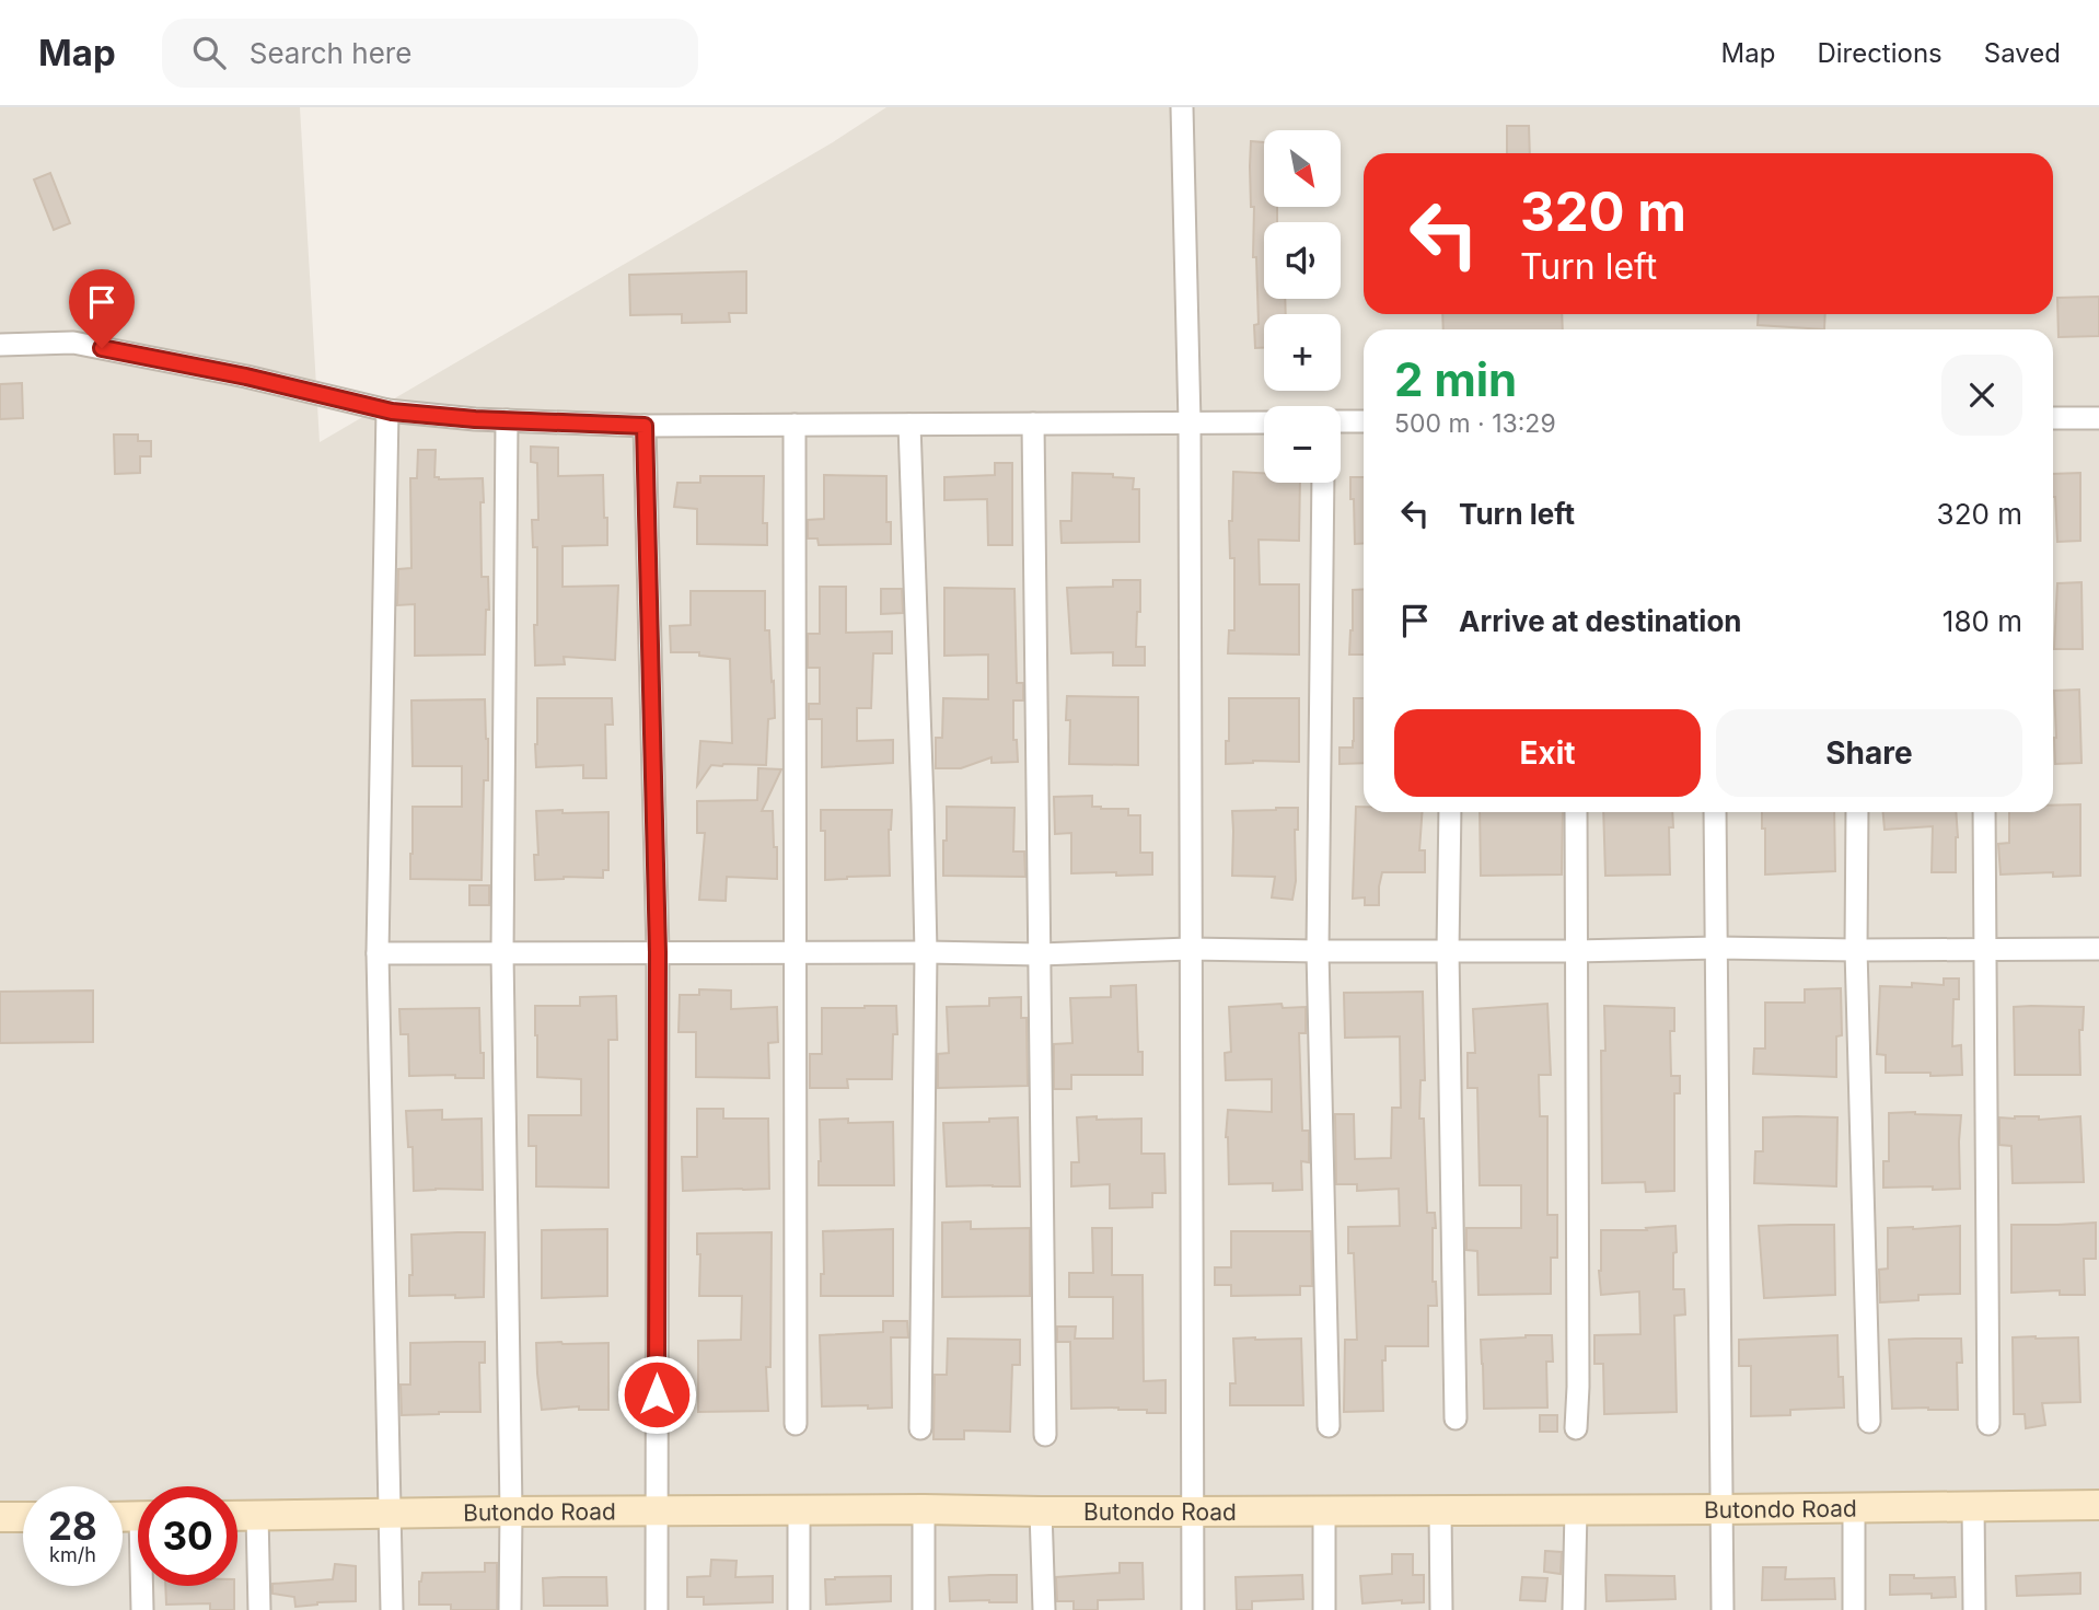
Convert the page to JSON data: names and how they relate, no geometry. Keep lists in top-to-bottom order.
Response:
{
  "streets": {
    "street": ["Butondo Road"]
  },
  "north": "bottom right",
  "page": {
    "header": "Map",
    "search": "Search here",
    "nav": ["Map", "Directions", "Saved"],
    "map_buttons": ["+", "−"],
    "turn": ["320 m", "Turn left"],
    "heading": ["2 min", "500 m · 13:29"],
    "list": [
      {
        "name": "Turn left",
        "value": "320 m"
      },
      {
        "name": "Arrive at destination",
        "value": "180 m"
      }
    ],
    "buttons": ["Exit", "Share"],
    "speed": "28 km/h",
    "limit": "30"
  }
}
